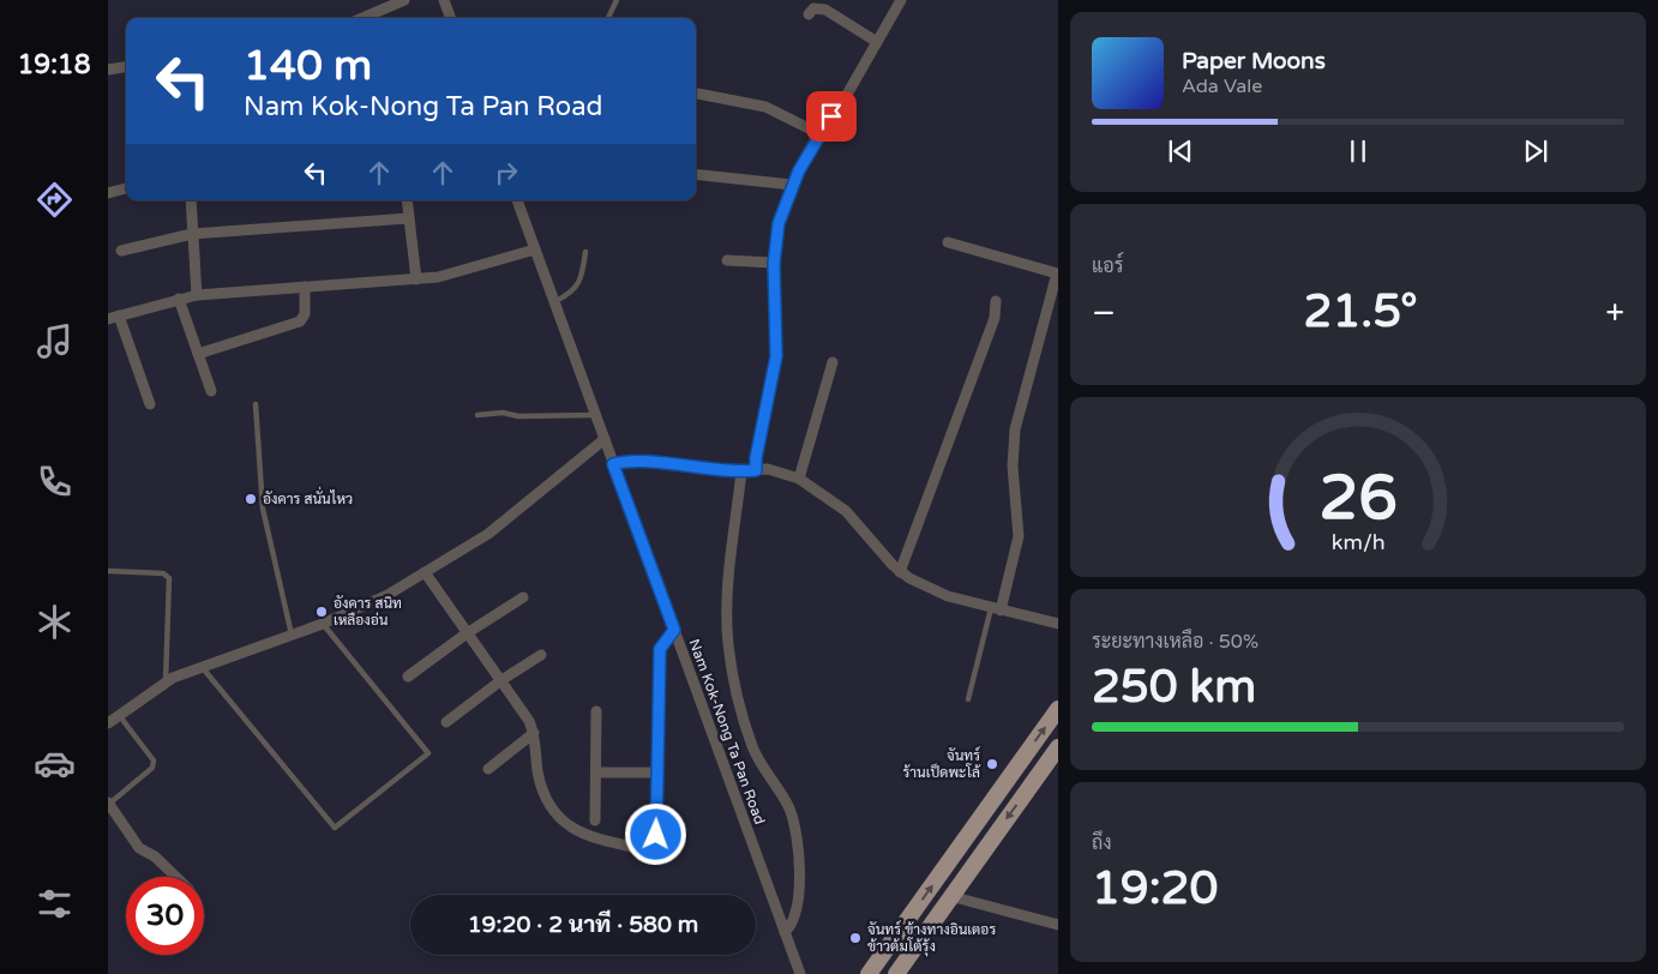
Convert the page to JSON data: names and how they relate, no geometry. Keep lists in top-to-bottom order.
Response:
{
  "streets": {
    "street": ["Nam Kok-Nong Ta Pan Road"]
  },
  "places": [
    "อังคาร สนั่นไหว",
    "อังคาร สนิท เหลืองอ่น",
    "จันทร์ ร้านเป็ดพะโล้",
    "จันทร์ ข้างทางอินเตอร ข้าวต้มโต้รุ้ง"
  ],
  "page": {
    "tabs": "19:18",
    "turn": ["140 m", "Nam Kok-Nong Ta Pan Road"],
    "song": ["Paper Moons", "Ada Vale"],
    "tile": [
      "แอร์",
      ["ระยะทางเหลือ · 50%", "250 km"],
      ["ถึง", "19:20"]
    ],
    "heat": ["−", "21.5°", "+"],
    "limit": "30",
    "trip": "19:20 · 2 นาที · 580 m",
    "gauge": ["26", "km/h"]
  }
}
